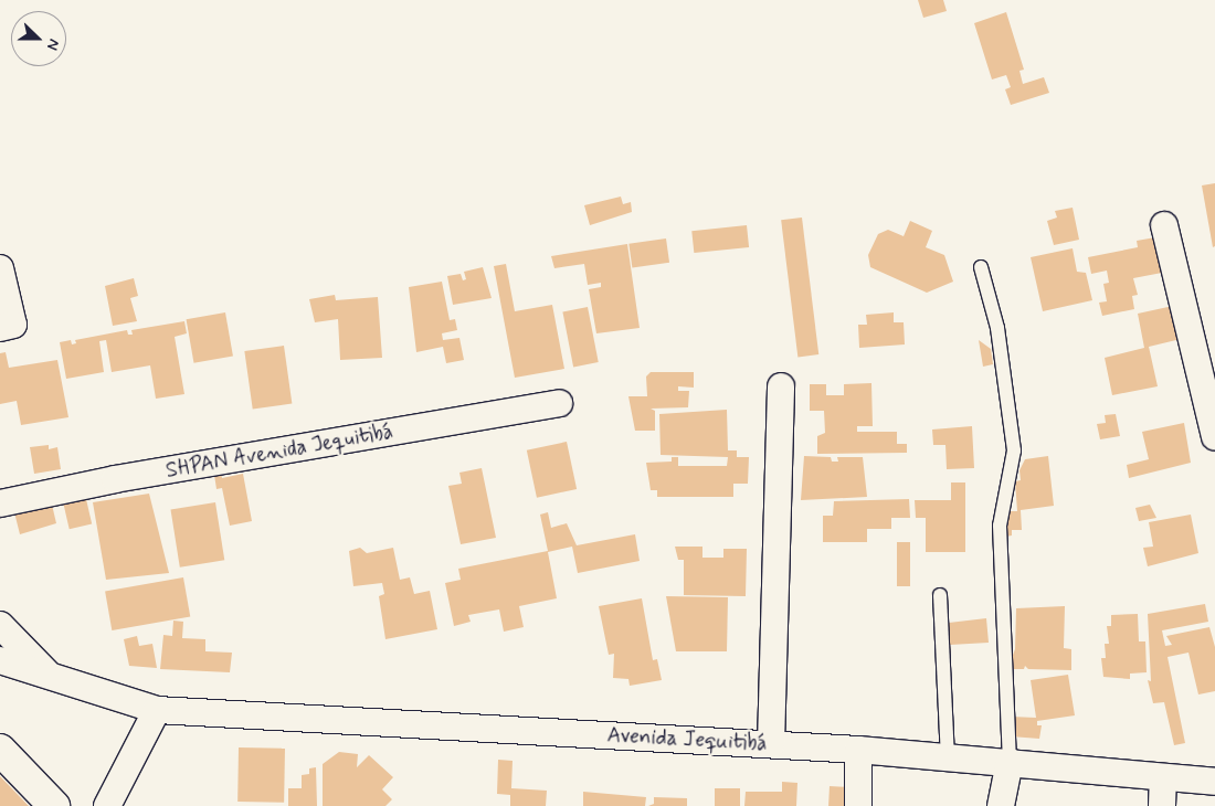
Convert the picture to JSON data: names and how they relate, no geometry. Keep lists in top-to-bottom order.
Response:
{
  "streets": {
    "street": ["SHPAN Avenida Jequitibá", "Avenida Jequitibá"]
  },
  "north": "right"
}
